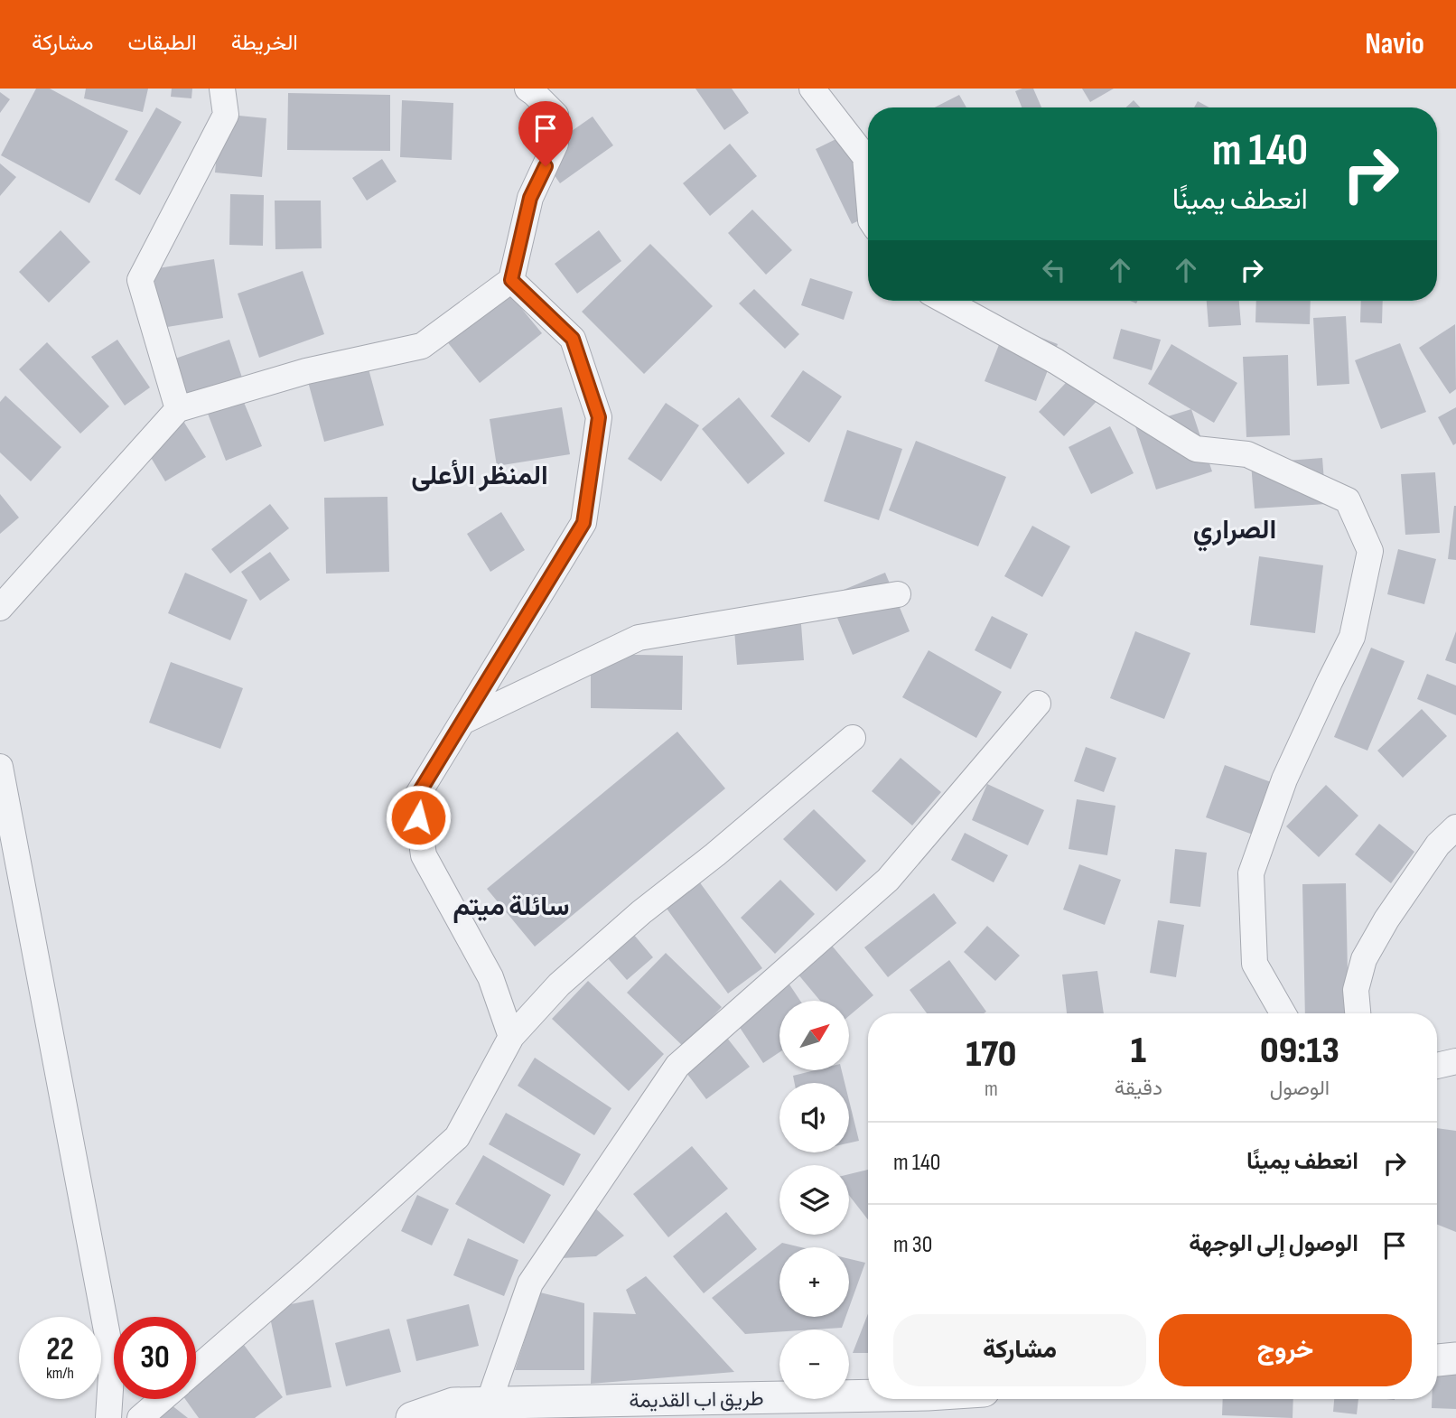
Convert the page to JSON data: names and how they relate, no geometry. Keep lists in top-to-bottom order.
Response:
{
  "streets": {
    "street": ["طريق اب القديمة"]
  },
  "districts": ["المنظر الأعلى", "الصراري", "سائلة ميتم"],
  "north": "top right",
  "page": {
    "header": "Navio",
    "nav": ["الخريطة", "الطبقات", "مشاركة"],
    "turn": ["140 m", "انعطف يمينًا"],
    "map_buttons": ["+", "−"],
    "eta": [
      "09:13",
      "الوصول",
      "1",
      "دقيقة",
      "170",
      "m"
    ],
    "list": [
      {
        "name": "انعطف يمينًا",
        "value": "140 m"
      },
      {
        "name": "الوصول إلى الوجهة",
        "value": "30 m"
      }
    ],
    "buttons": ["خروج", "مشاركة"],
    "speed": "22 km/h",
    "limit": "30"
  }
}
